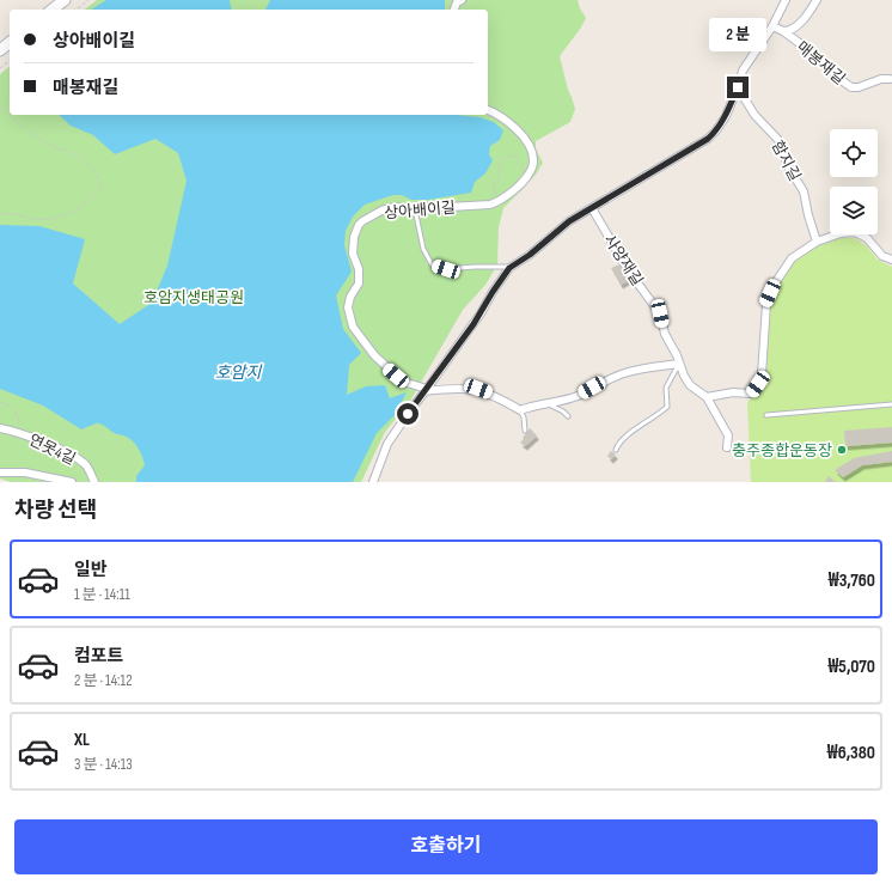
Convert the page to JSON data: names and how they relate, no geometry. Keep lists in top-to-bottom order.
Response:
{
  "streets": {
    "street": [
      "매봉재길",
      "함지길",
      "상아배이길",
      "사양재길",
      "연못4길"
    ]
  },
  "water": ["호암지"],
  "parks": ["호암지생태공원"],
  "places": ["충주종합운동장"],
  "page": {
    "banner": ["상아배이길", "매봉재길"],
    "bubble": "2 분",
    "heading": "차량 선택",
    "list": [
      {
        "name": "일반",
        "note": "1 분 · 14:11",
        "value": "₩3,760"
      },
      {
        "name": "컴포트",
        "note": "2 분 · 14:12",
        "value": "₩5,070"
      },
      {
        "name": "XL",
        "note": "3 분 · 14:13",
        "value": "₩6,380"
      }
    ],
    "buttons": "호출하기"
  }
}
